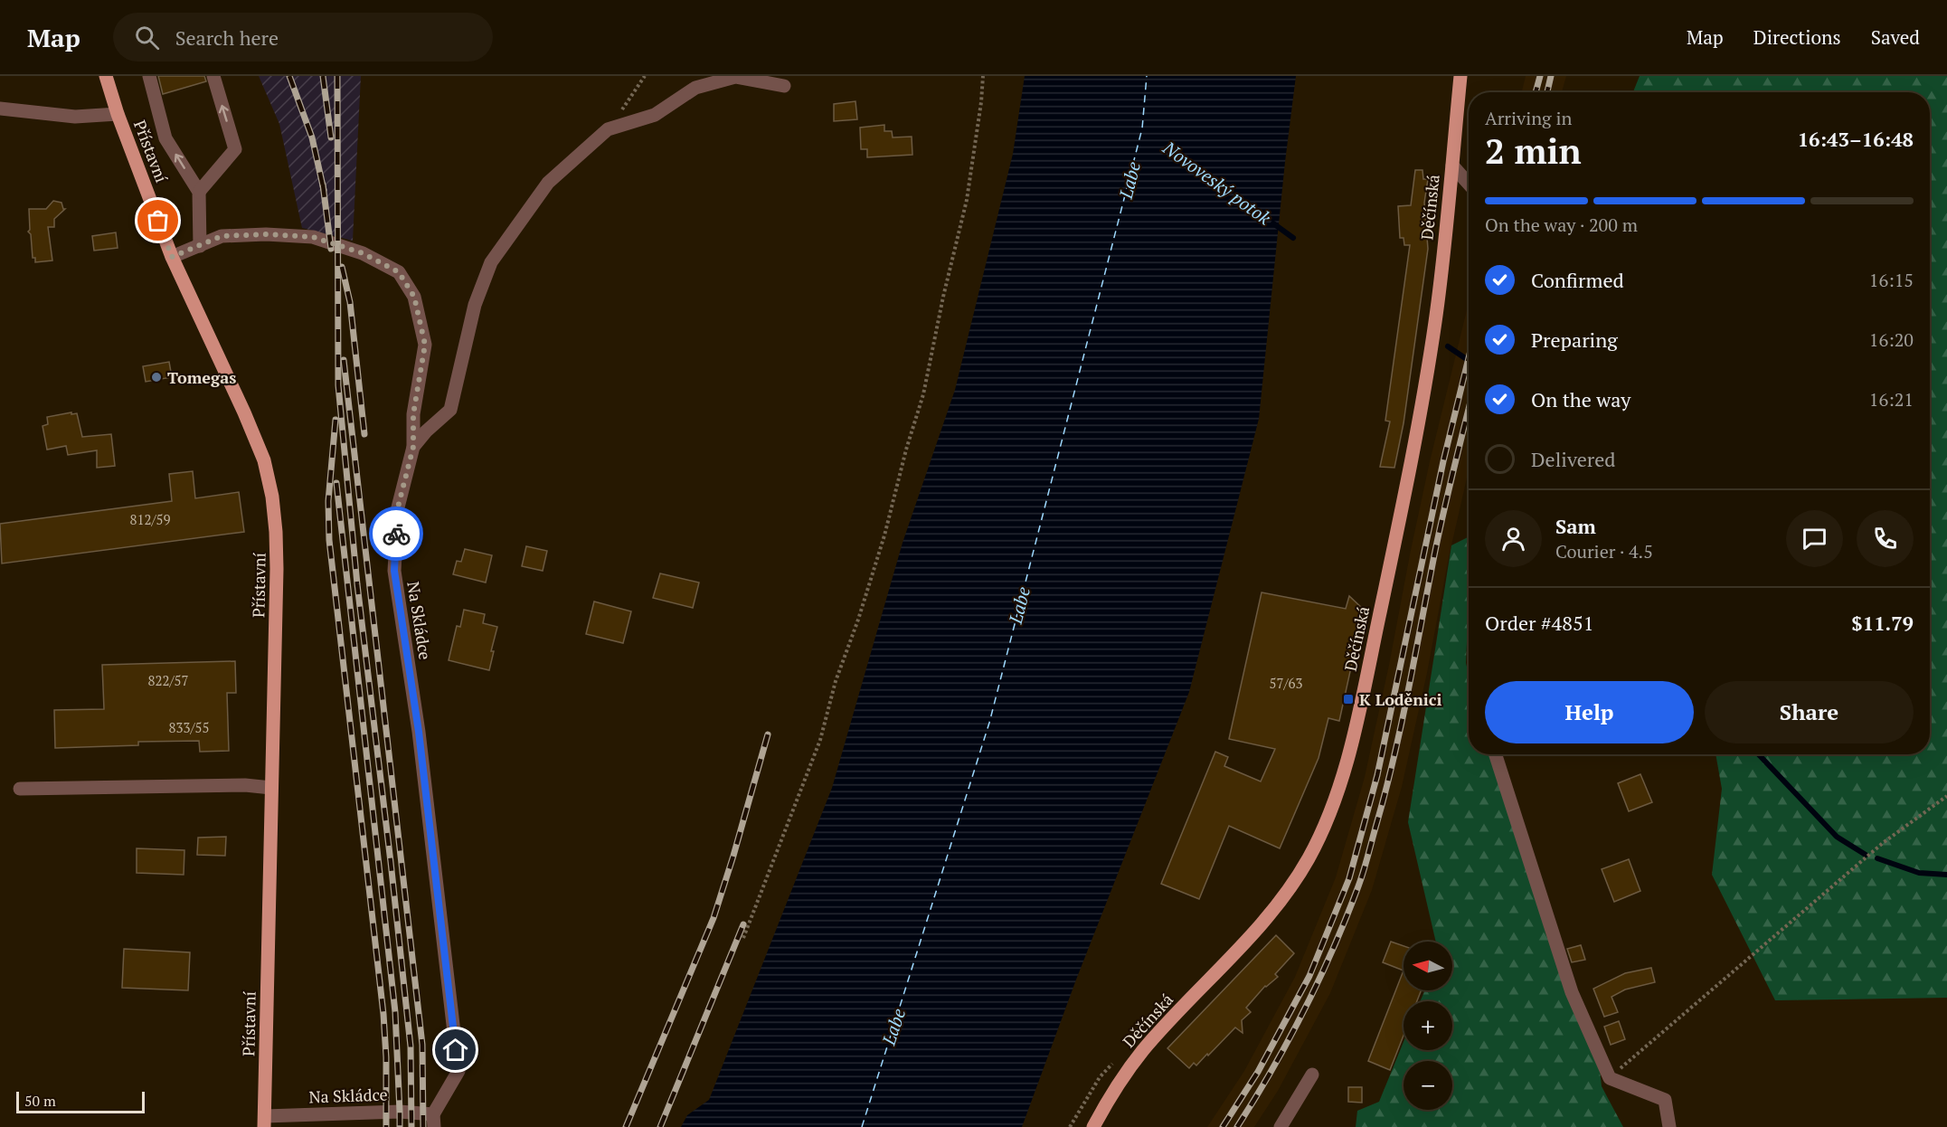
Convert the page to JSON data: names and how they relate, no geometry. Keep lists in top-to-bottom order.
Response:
{
  "streets": {
    "main road": ["Přístavní", "Děčínská"],
    "street": ["Na Skládce"]
  },
  "crossings": [
    ["Přístavní", "Na Skládce"]
  ],
  "water": ["Labe", "Novoveský potok"],
  "places": {
    "other": ["Tomegas"],
    "transit": ["K Loděnici"]
  },
  "house_numbers": [
    "812/59",
    "822/57",
    "57/63",
    "833/55"
  ],
  "scale_bar": "50 m",
  "north": "left",
  "page": {
    "header": "Map",
    "search": "Search here",
    "nav": ["Map", "Directions", "Saved"],
    "heading": ["2 min", "Arriving in", "16:43–16:48"],
    "panel": [
      "Sam",
      "Courier · 4.5",
      "Order #4851",
      "$11.79"
    ],
    "bar": "On the way · 200 m",
    "list": [
      ["Confirmed", "16:15"],
      ["Preparing", "16:20"],
      ["On the way", "16:21"],
      "Delivered"
    ],
    "buttons": ["Help", "Share"],
    "map_buttons": ["+", "−"],
    "scale": "50 m"
  }
}
